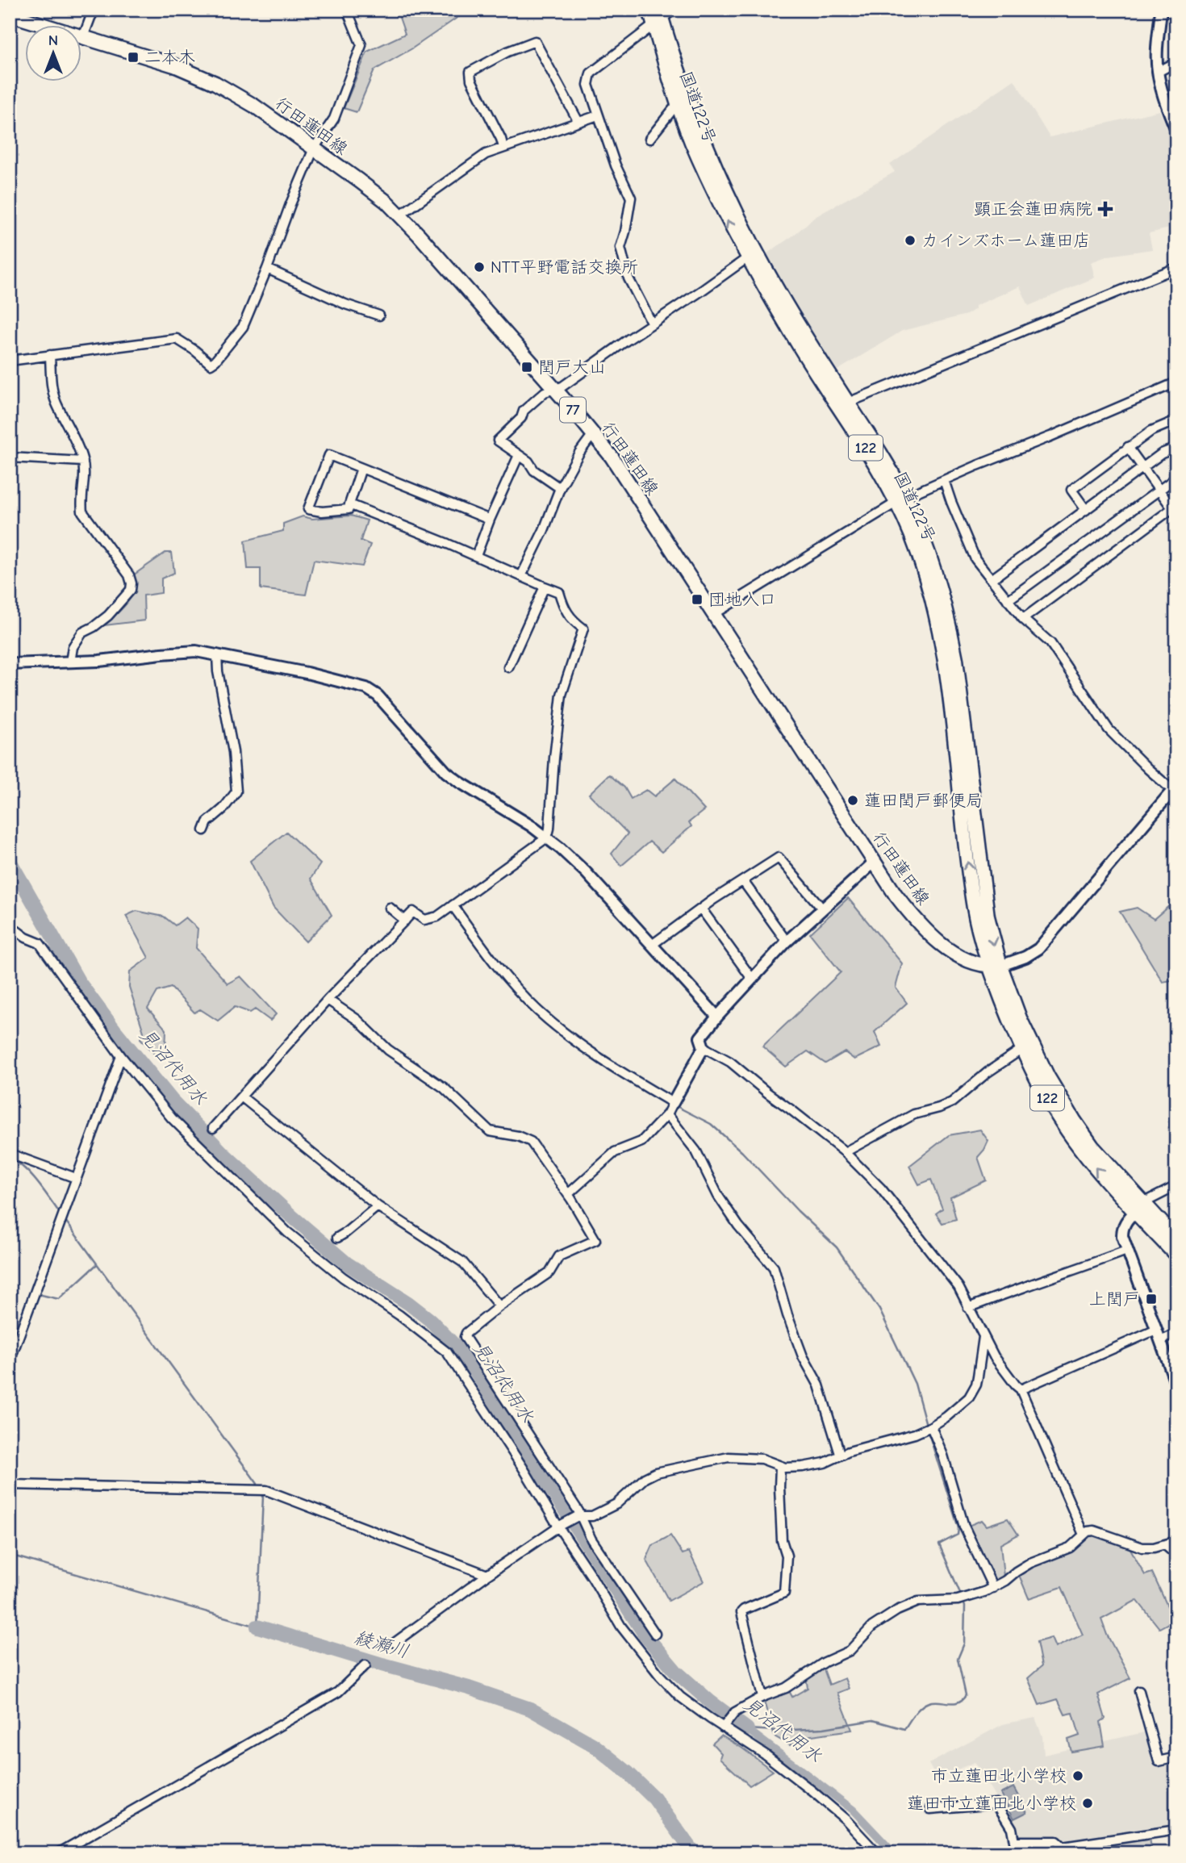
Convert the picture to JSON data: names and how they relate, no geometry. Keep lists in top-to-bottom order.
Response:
{
  "streets": {
    "main road": [
      "国道122号",
      "行田蓮田線",
      "77",
      "122"
    ]
  },
  "crossings": [
    ["国道122号", "行田蓮田線"],
    ["国道122号", "122"],
    ["行田蓮田線", "122"]
  ],
  "water": ["見沼代用水", "綾瀬川"],
  "places": {
    "transit": [
      "二本木",
      "閏戸大山",
      "団地入口",
      "上閏戸"
    ],
    "health": ["顕正会蓮田病院"],
    "other": [
      "カインズホーム蓮田店",
      "NTT平野電話交換所",
      "蓮田閏戸郵便局",
      "市立蓮田北小学校",
      "蓮田市立蓮田北小学校"
    ]
  },
  "north": "top"
}
